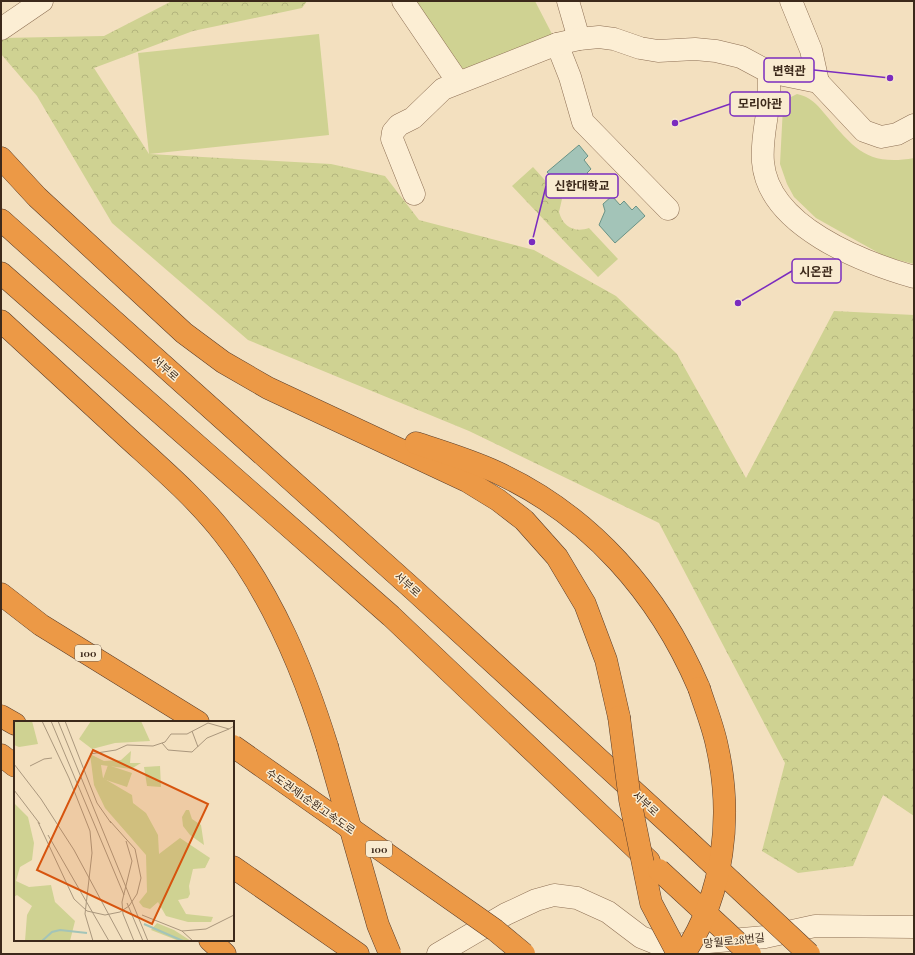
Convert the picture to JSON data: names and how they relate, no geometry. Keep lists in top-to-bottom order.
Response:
{
  "streets": {
    "highway": ["서부로", "100", "수도권제1순환고속도로"],
    "street": ["망월로28번길"]
  },
  "places": [
    "변혁관",
    "모리아관",
    "신한대학교",
    "시온관"
  ]
}
